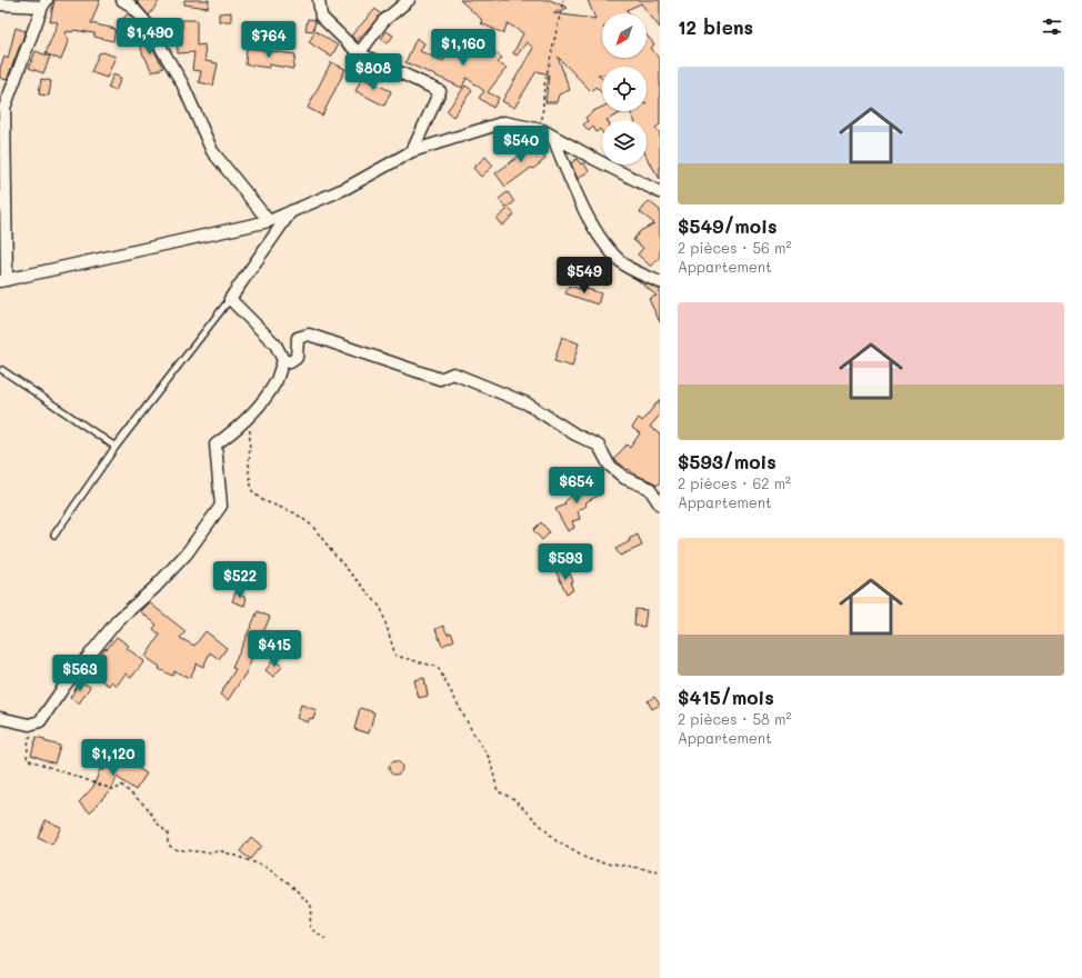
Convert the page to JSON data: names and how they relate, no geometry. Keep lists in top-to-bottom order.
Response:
{
  "north": "bottom left",
  "page": {
    "heading": "12 biens",
    "price": [
      "$1,490",
      "$764",
      "$1,160",
      "$808",
      "$540",
      "$549",
      "$654",
      "$593",
      "$522",
      "$415",
      "$563",
      "$1,120"
    ],
    "list": [
      {
        "name": "$549/mois",
        "note": "2 pièces · 56 m² · Appartement"
      },
      {
        "name": "$593/mois",
        "note": "2 pièces · 62 m² · Appartement"
      },
      {
        "name": "$415/mois",
        "note": "2 pièces · 58 m² · Appartement"
      }
    ]
  }
}
